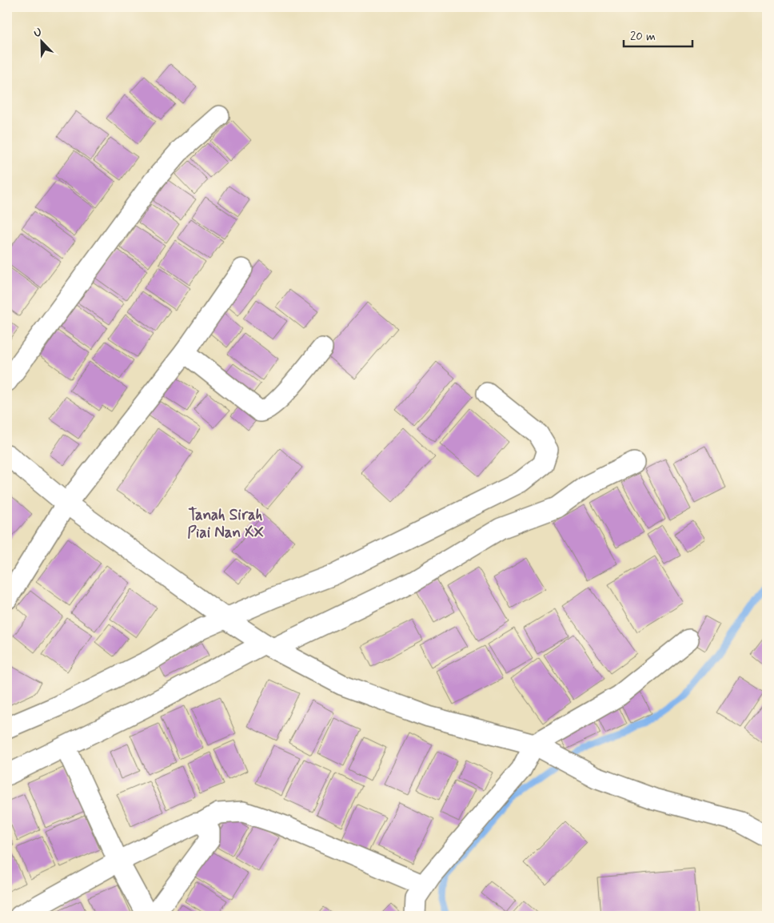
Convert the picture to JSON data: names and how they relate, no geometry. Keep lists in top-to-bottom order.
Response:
{
  "districts": ["Tanah Sirah Piai Nan XX"],
  "scale_bar": "20 m",
  "north": "top left"
}
